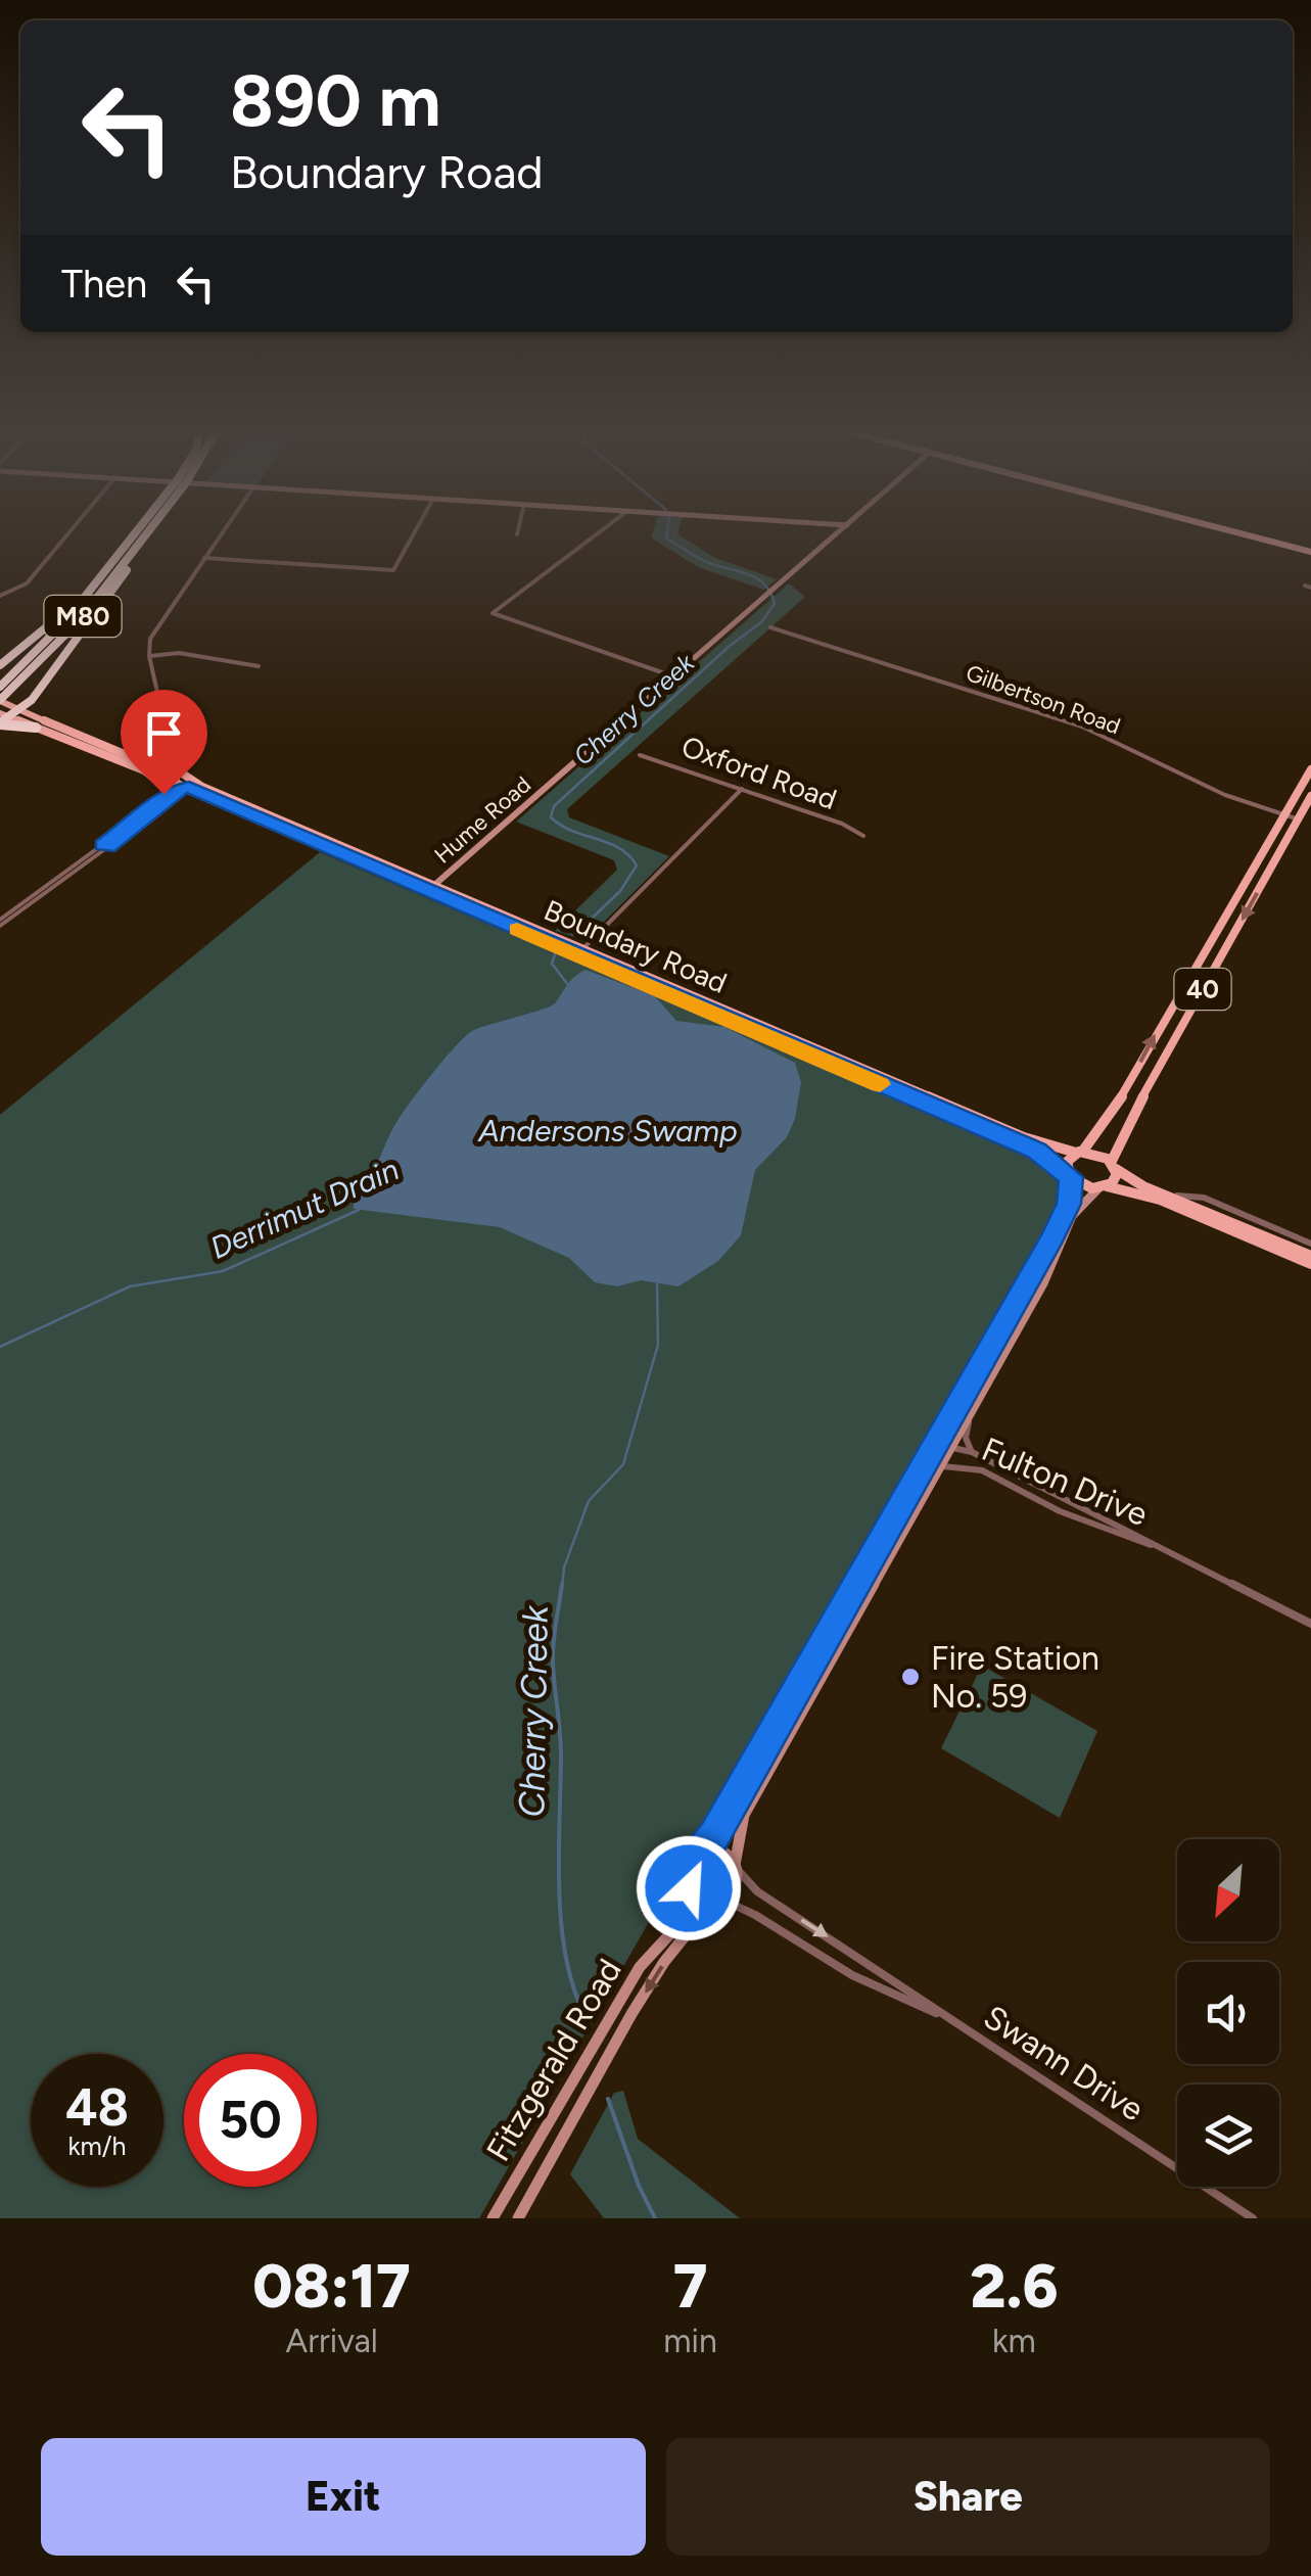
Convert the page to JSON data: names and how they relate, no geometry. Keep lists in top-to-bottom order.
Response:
{
  "streets": {
    "highway": ["M80"],
    "main road": ["Boundary Road", "40"],
    "street": [
      "Gilbertson Road",
      "Oxford Road",
      "Hume Road",
      "Fulton Drive",
      "Fitzgerald Road",
      "Swann Drive"
    ]
  },
  "crossings": [
    ["Gilbertson Road", "40"],
    ["Hume Road", "Boundary Road"],
    ["Boundary Road", "40"],
    ["Fitzgerald Road", "Swann Drive"]
  ],
  "water": ["Cherry Creek", "Andersons Swamp", "Derrimut Drain"],
  "places": ["Fire Station No. 59"],
  "north": "bottom left",
  "page": {
    "turn": ["890 m", "Boundary Road"],
    "then": "Then",
    "speed": "48 km/h",
    "limit": "50",
    "eta": [
      "08:17",
      "Arrival",
      "7",
      "min",
      "2.6",
      "km"
    ],
    "buttons": ["Exit", "Share"]
  }
}
